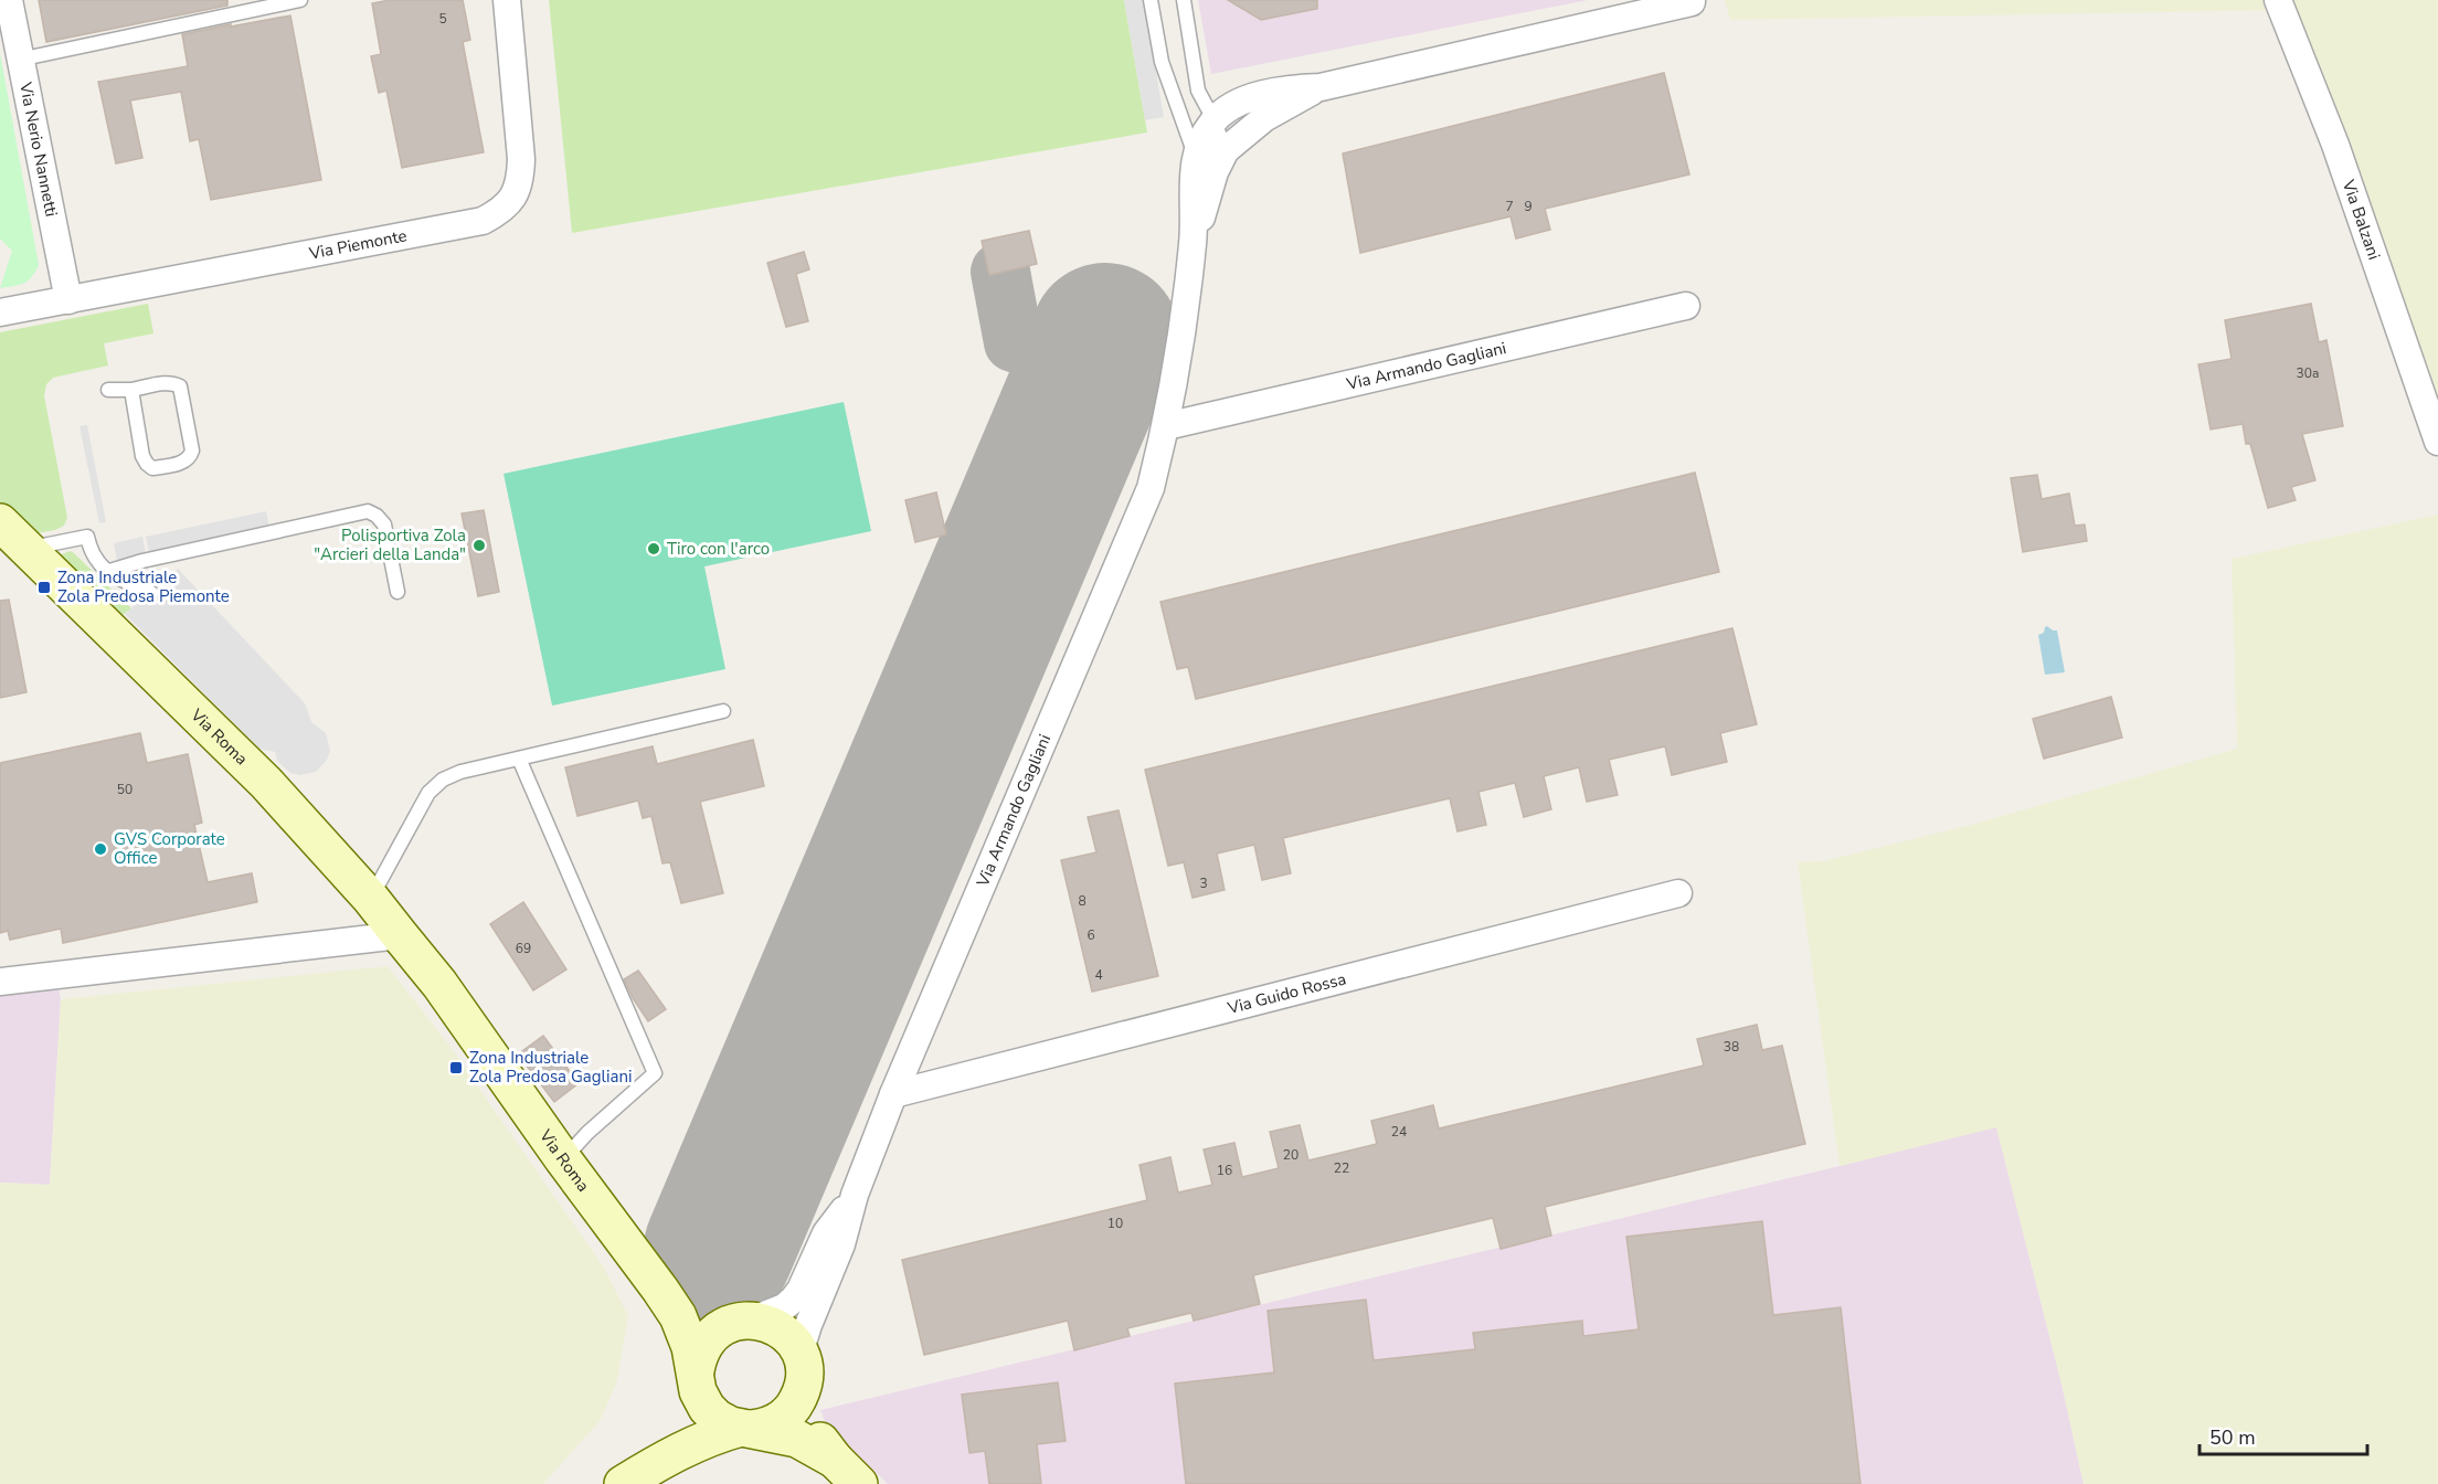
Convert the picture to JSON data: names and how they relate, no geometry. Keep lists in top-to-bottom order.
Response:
{
  "streets": {
    "street": [
      "Via Nerio Nannetti",
      "Via Balzani",
      "Via Piemonte",
      "Via Armando Gagliani",
      "Via Roma",
      "Via Guido Rossa"
    ]
  },
  "crossings": [
    ["Via Nerio Nannetti", "Via Piemonte"],
    ["Via Armando Gagliani", "Via Roma"],
    ["Via Armando Gagliani", "Via Guido Rossa"]
  ],
  "places": {
    "other": ["Polisportiva Zola \"Arcieri della Landa\"", "Tiro con l'arco", "GVS Corporate Office"],
    "transit": ["Zona Industriale Zola Predosa Piemonte", "Zona Industriale Zola Predosa Gagliani"]
  },
  "house_numbers": [
    "5",
    "7",
    "9",
    "30a",
    "50",
    "3",
    "8",
    "6",
    "69",
    "4",
    "38",
    "24",
    "20",
    "22",
    "16",
    "10"
  ],
  "scale_bar": "50 m"
}
